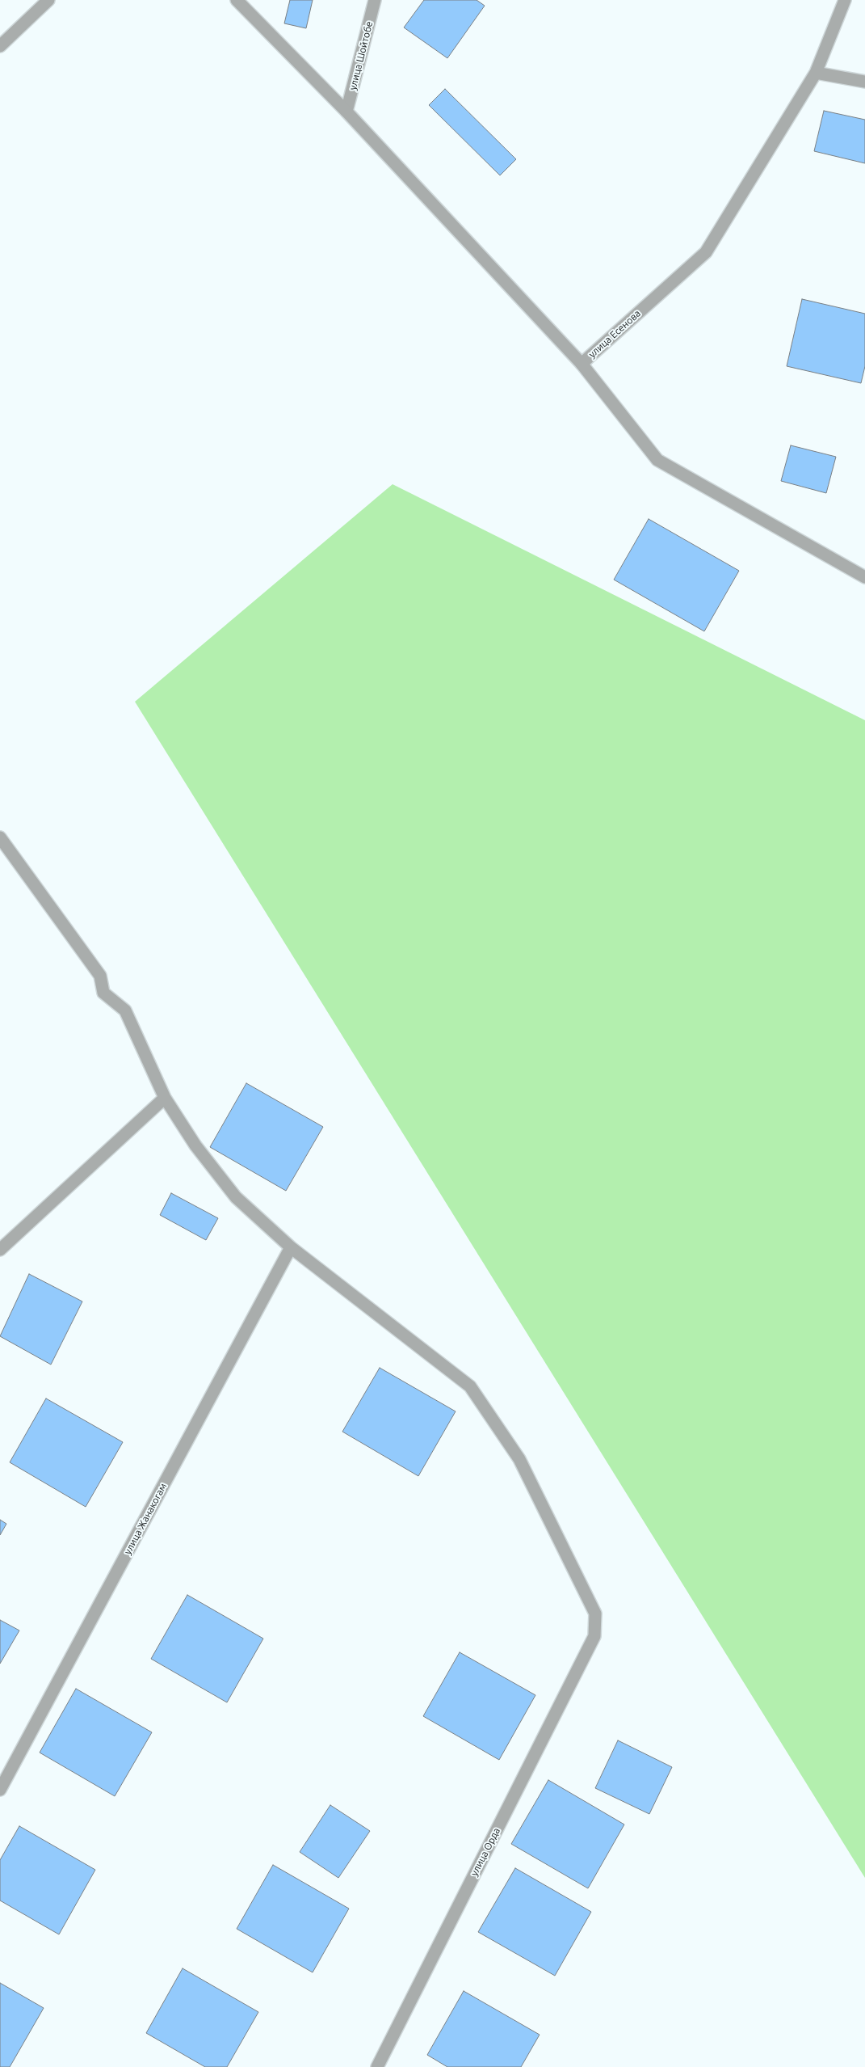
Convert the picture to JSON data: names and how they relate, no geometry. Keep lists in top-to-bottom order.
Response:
{
  "streets": {
    "street": [
      "улица Шойтобе",
      "улица Есенова",
      "улица Жанакогам",
      "улица Орда"
    ]
  },
  "crossings": [
    ["улица Жанакогам", "улица Орда"]
  ]
}
